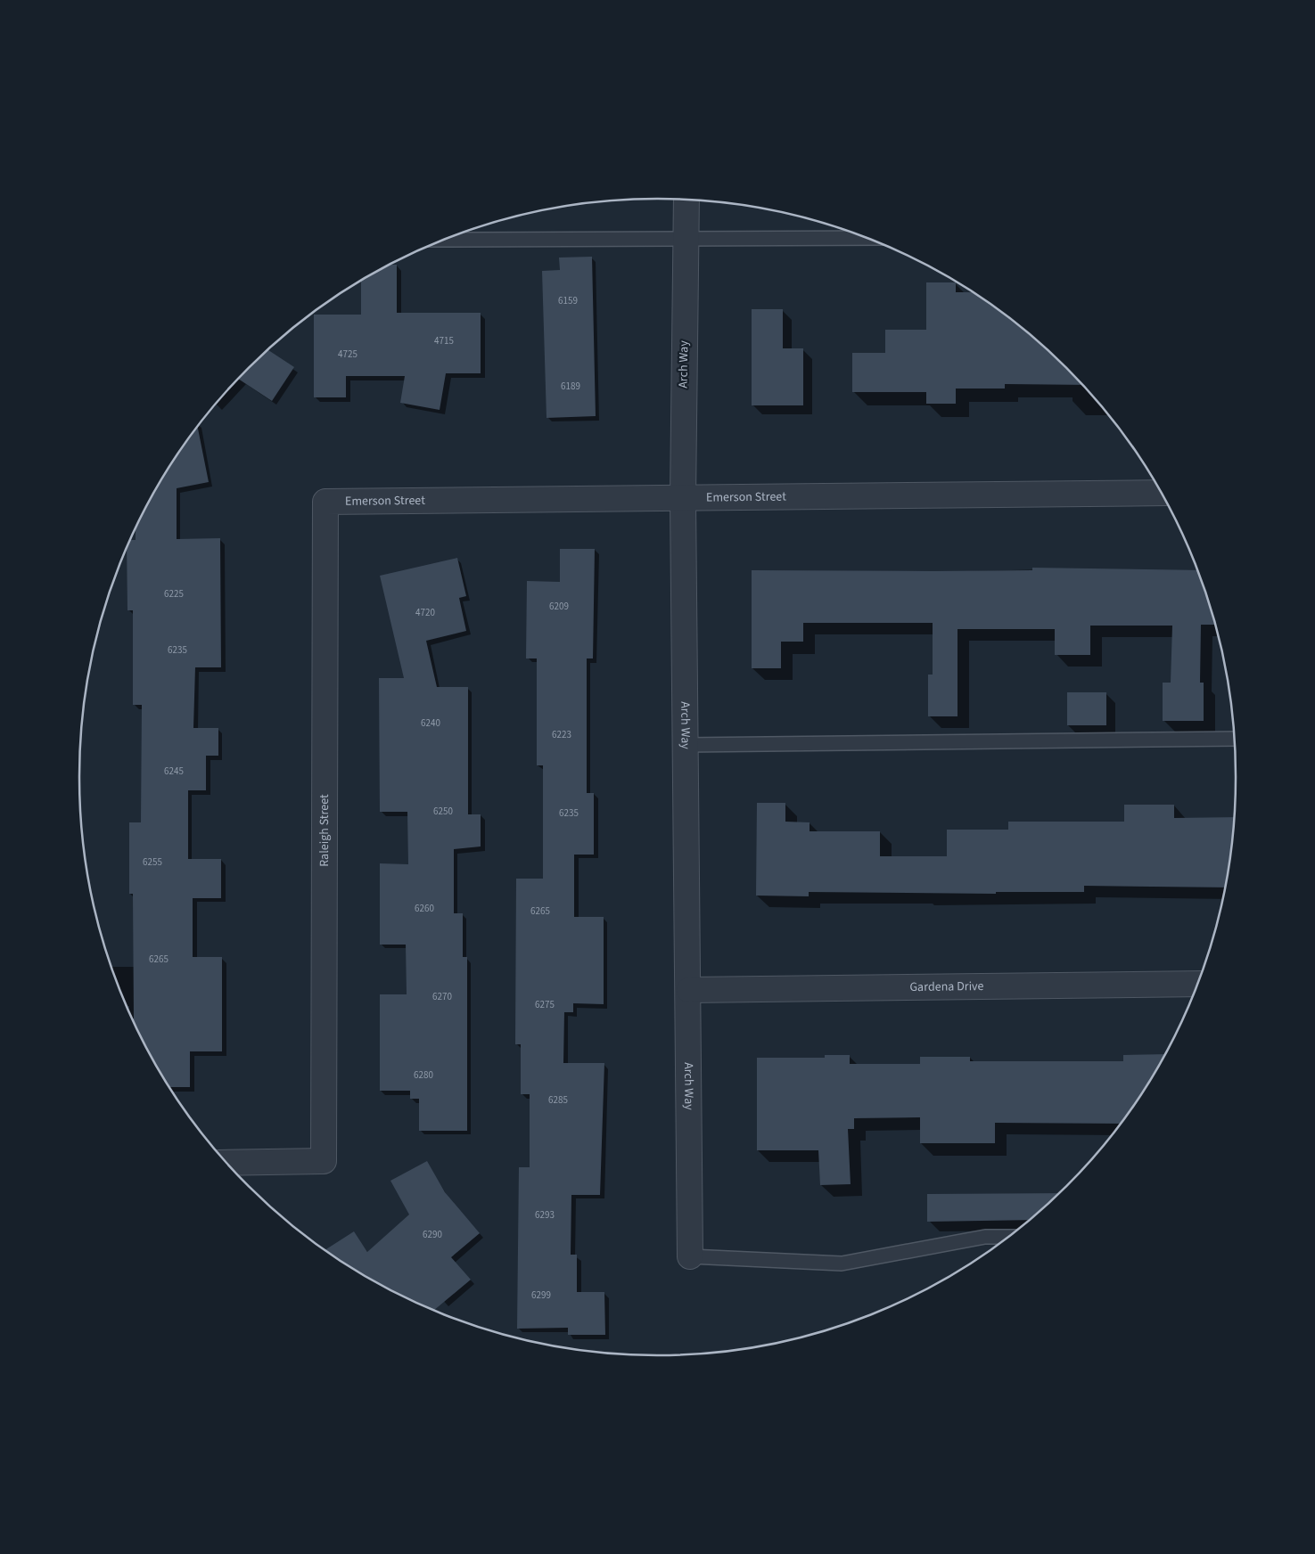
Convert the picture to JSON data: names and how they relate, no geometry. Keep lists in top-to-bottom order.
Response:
{
  "streets": {
    "street": [
      "Arch Way",
      "Emerson Street",
      "Raleigh Street",
      "Gardena Drive"
    ]
  },
  "crossings": [
    ["Arch Way", "Emerson Street"],
    ["Arch Way", "Gardena Drive"],
    ["Emerson Street", "Raleigh Street"]
  ],
  "house_numbers": [
    "6159",
    "4715",
    "4725",
    "6189",
    "6225",
    "6209",
    "4720",
    "6235",
    "6240",
    "6223",
    "6245",
    "6250",
    "6235",
    "6255",
    "6260",
    "6265",
    "6265",
    "6270",
    "6275",
    "6280",
    "6285",
    "6293",
    "6290",
    "6299"
  ]
}
